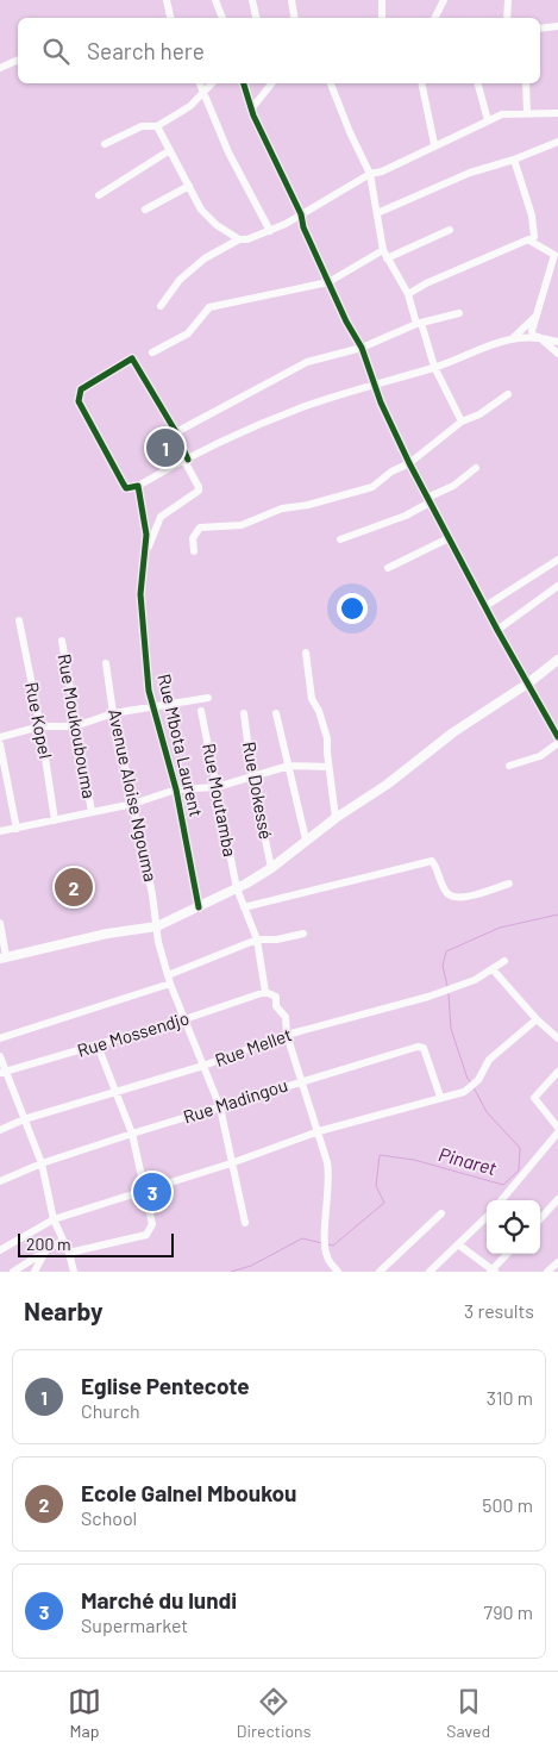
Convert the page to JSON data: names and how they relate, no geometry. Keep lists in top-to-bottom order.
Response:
{
  "streets": {
    "street": [
      "Rue Kopel",
      "Rue Moukoubouma",
      "Rue Mbota Laurent",
      "Rue Dokessé",
      "Avenue Aloise Ngouma",
      "Rue Moutamba",
      "Rue Mossendjo",
      "Rue Mellet",
      "Rue Madingou"
    ]
  },
  "crossings": [
    ["Avenue Aloise Ngouma", "Rue Mossendjo"],
    ["Avenue Aloise Ngouma", "Rue Mellet"],
    ["Avenue Aloise Ngouma", "Rue Madingou"],
    ["Rue Moutamba", "Rue Mossendjo"]
  ],
  "water": ["Pinaret"],
  "scale_bar": "200 m",
  "page": {
    "search": "Search here",
    "pins": ["1", "2", "3"],
    "scale": "200 m",
    "heading": ["Nearby", "3 results"],
    "list": [
      {
        "mark": "1",
        "name": "Eglise Pentecote",
        "note": "Church",
        "value": "310 m"
      },
      {
        "mark": "2",
        "name": "Ecole Galnel Mboukou",
        "note": "School",
        "value": "500 m"
      },
      {
        "mark": "3",
        "name": "Marché du lundi",
        "note": "Supermarket",
        "value": "790 m"
      }
    ],
    "nav": ["Map", "Directions", "Saved"]
  }
}
